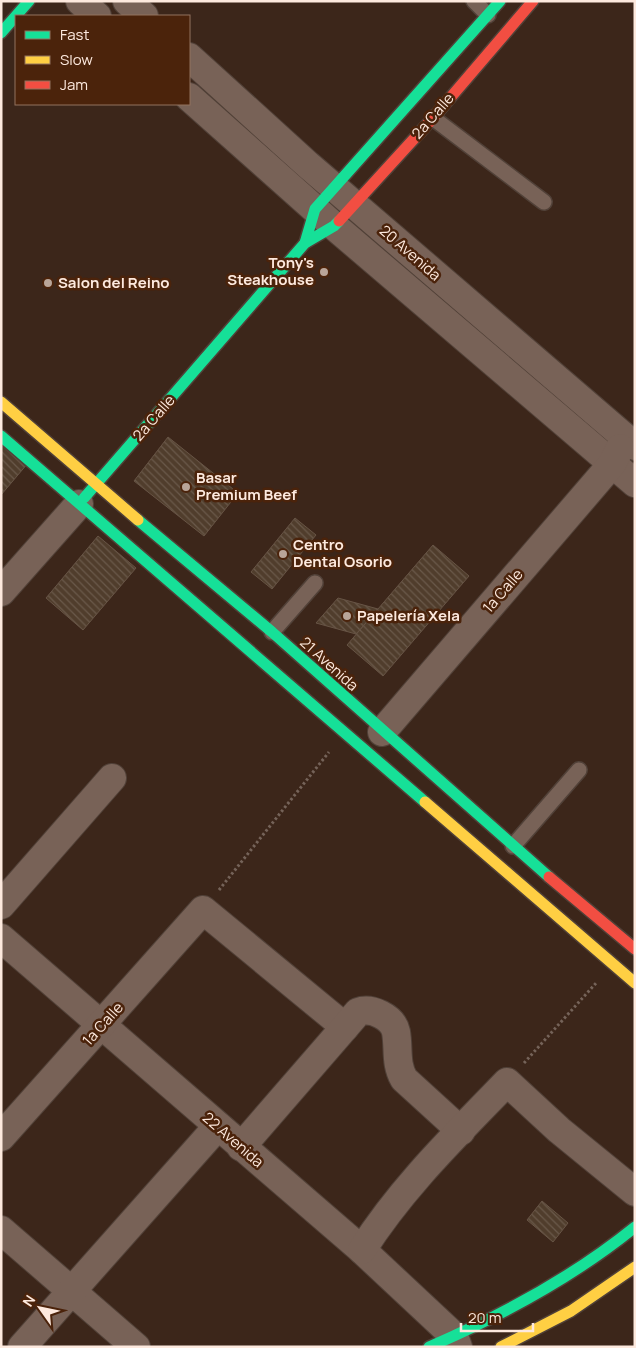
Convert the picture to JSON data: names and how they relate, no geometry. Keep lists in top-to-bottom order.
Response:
{
  "streets": {
    "street": [
      "2a Calle",
      "20 Avenida",
      "1a Calle",
      "21 Avenida",
      "22 Avenida"
    ]
  },
  "crossings": [
    ["2a Calle", "20 Avenida"],
    ["2a Calle", "21 Avenida"],
    ["20 Avenida", "1a Calle"],
    ["1a Calle", "21 Avenida"],
    ["1a Calle", "22 Avenida"]
  ],
  "places": [
    "Tony's Steakhouse",
    "Salon del Reino",
    "Basar Premium Beef",
    "Centro Dental Osorio",
    "Papelería Xela"
  ],
  "legend": ["Fast", "Slow", "Jam"],
  "scale_bar": "20 m",
  "north": "top left"
}
